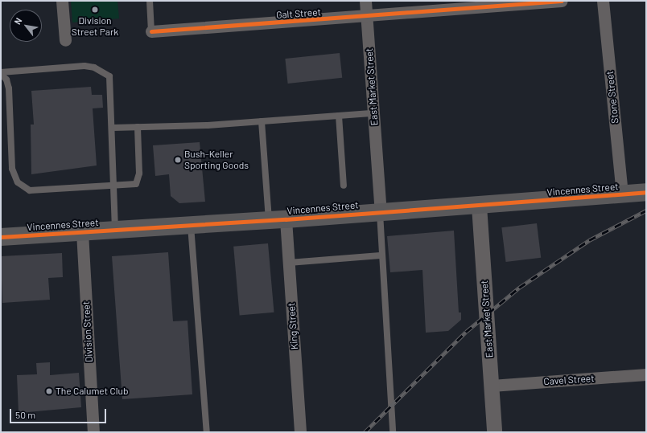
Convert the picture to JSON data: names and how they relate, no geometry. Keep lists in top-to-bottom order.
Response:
{
  "streets": {
    "main road": ["Vincennes Street"],
    "street": [
      "Galt Street",
      "East Market Street",
      "Stone Street",
      "King Street",
      "Division Street",
      "Cavel Street"
    ]
  },
  "crossings": [
    ["Galt Street", "East Market Street"],
    ["East Market Street", "Vincennes Street"],
    ["East Market Street", "Cavel Street"],
    ["Stone Street", "Vincennes Street"],
    ["Vincennes Street", "King Street"],
    ["Vincennes Street", "Division Street"]
  ],
  "places": ["Division Street Park", "Bush-Keller Sporting Goods", "The Calumet Club"],
  "scale_bar": "50 m",
  "north": "top left"
}
